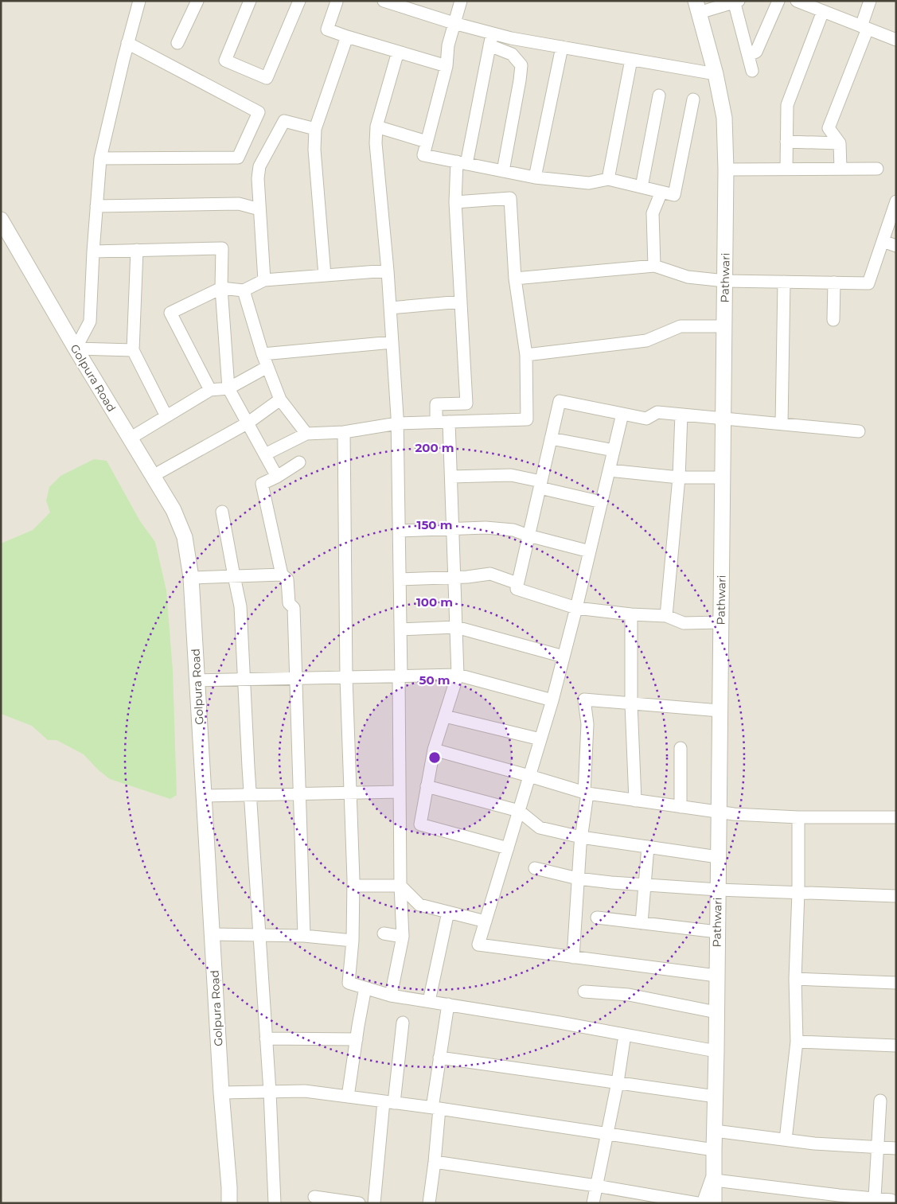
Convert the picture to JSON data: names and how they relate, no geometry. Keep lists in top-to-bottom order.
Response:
{
  "streets": {
    "street": ["Pathwari", "Golpura Road"]
  },
  "rings": [
    "200 m",
    "150 m",
    "100 m",
    "50 m"
  ]
}
